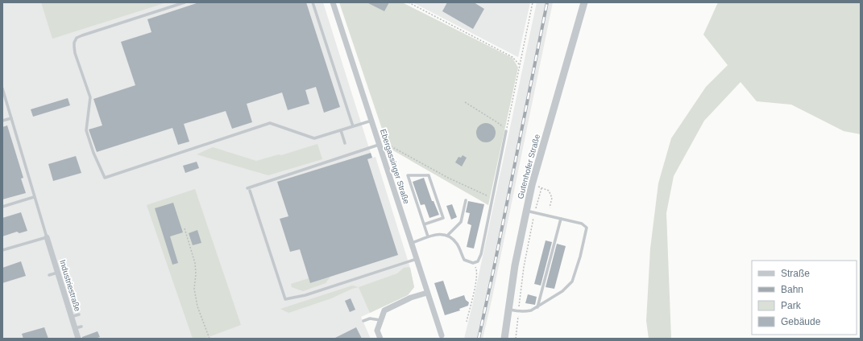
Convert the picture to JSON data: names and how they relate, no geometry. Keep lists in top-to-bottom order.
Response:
{
  "streets": {
    "street": ["Ebergassinger Straße", "Gutenhofer Straße", "Industriestraße"]
  },
  "legend": [
    "Straße",
    "Bahn",
    "Park",
    "Gebäude"
  ]
}
